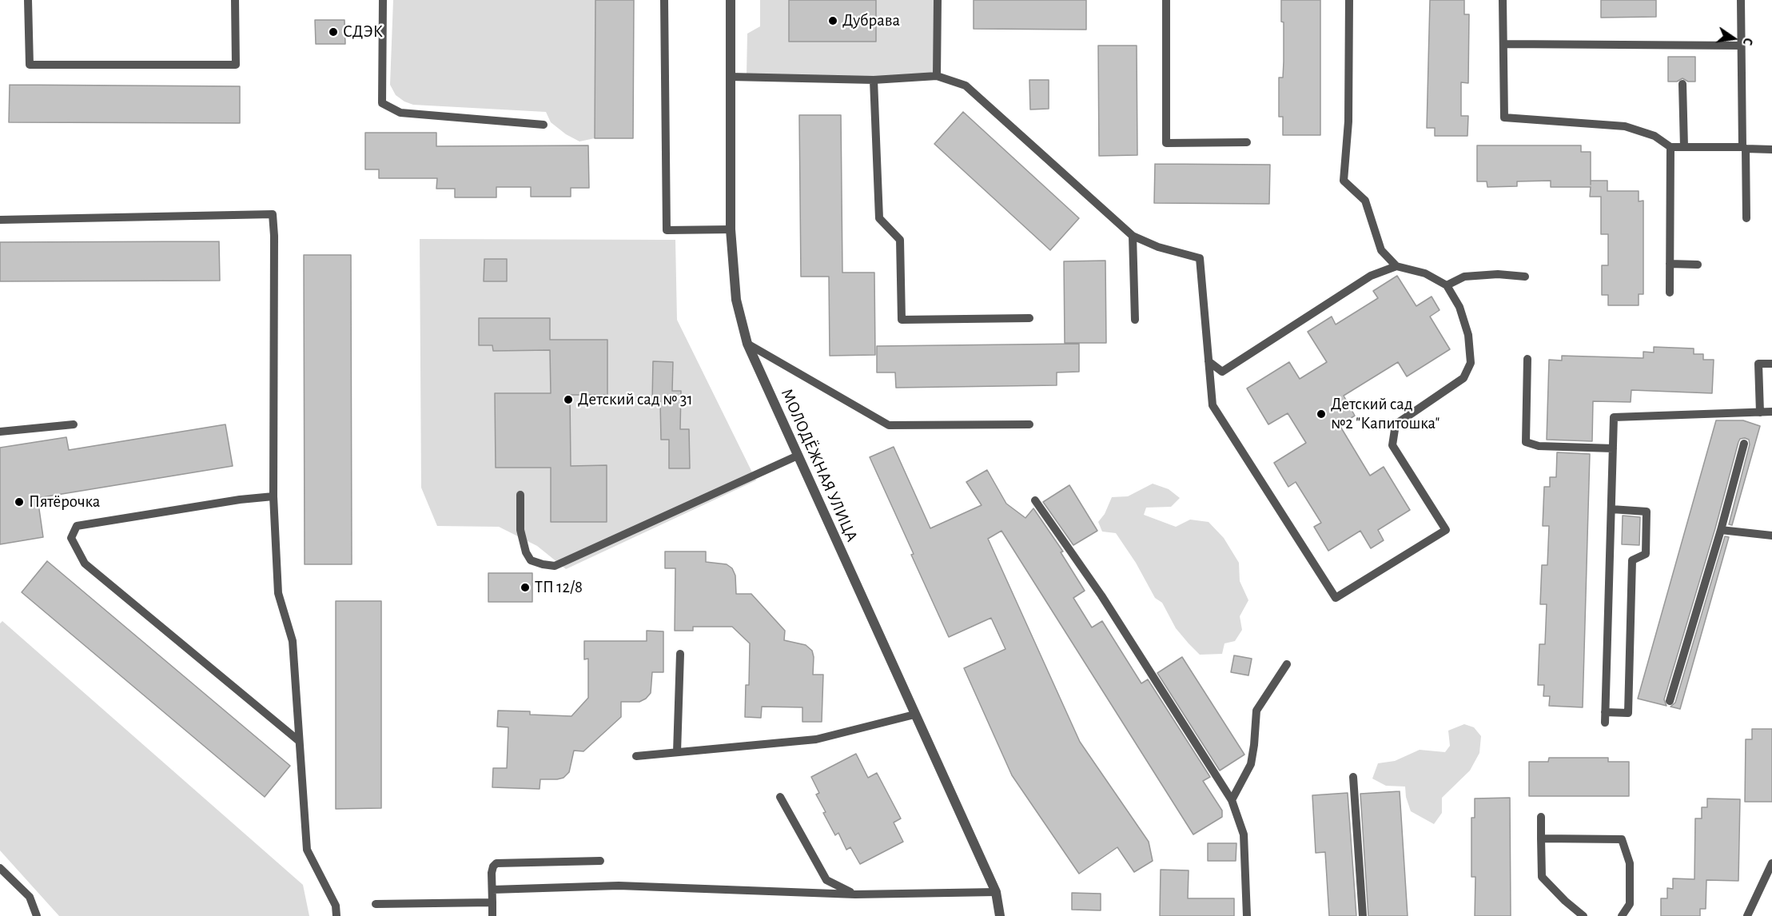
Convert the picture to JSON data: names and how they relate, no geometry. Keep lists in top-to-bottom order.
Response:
{
  "streets": {
    "street": ["МОЛОДЁЖНАЯ УЛИЦА"]
  },
  "places": [
    "Дубрава",
    "СДЭК",
    "Детский сад № 31",
    "Детский сад №2 \"Капитошка\"",
    "Пятёрочка",
    "ТП 12/8"
  ],
  "north": "right"
}
